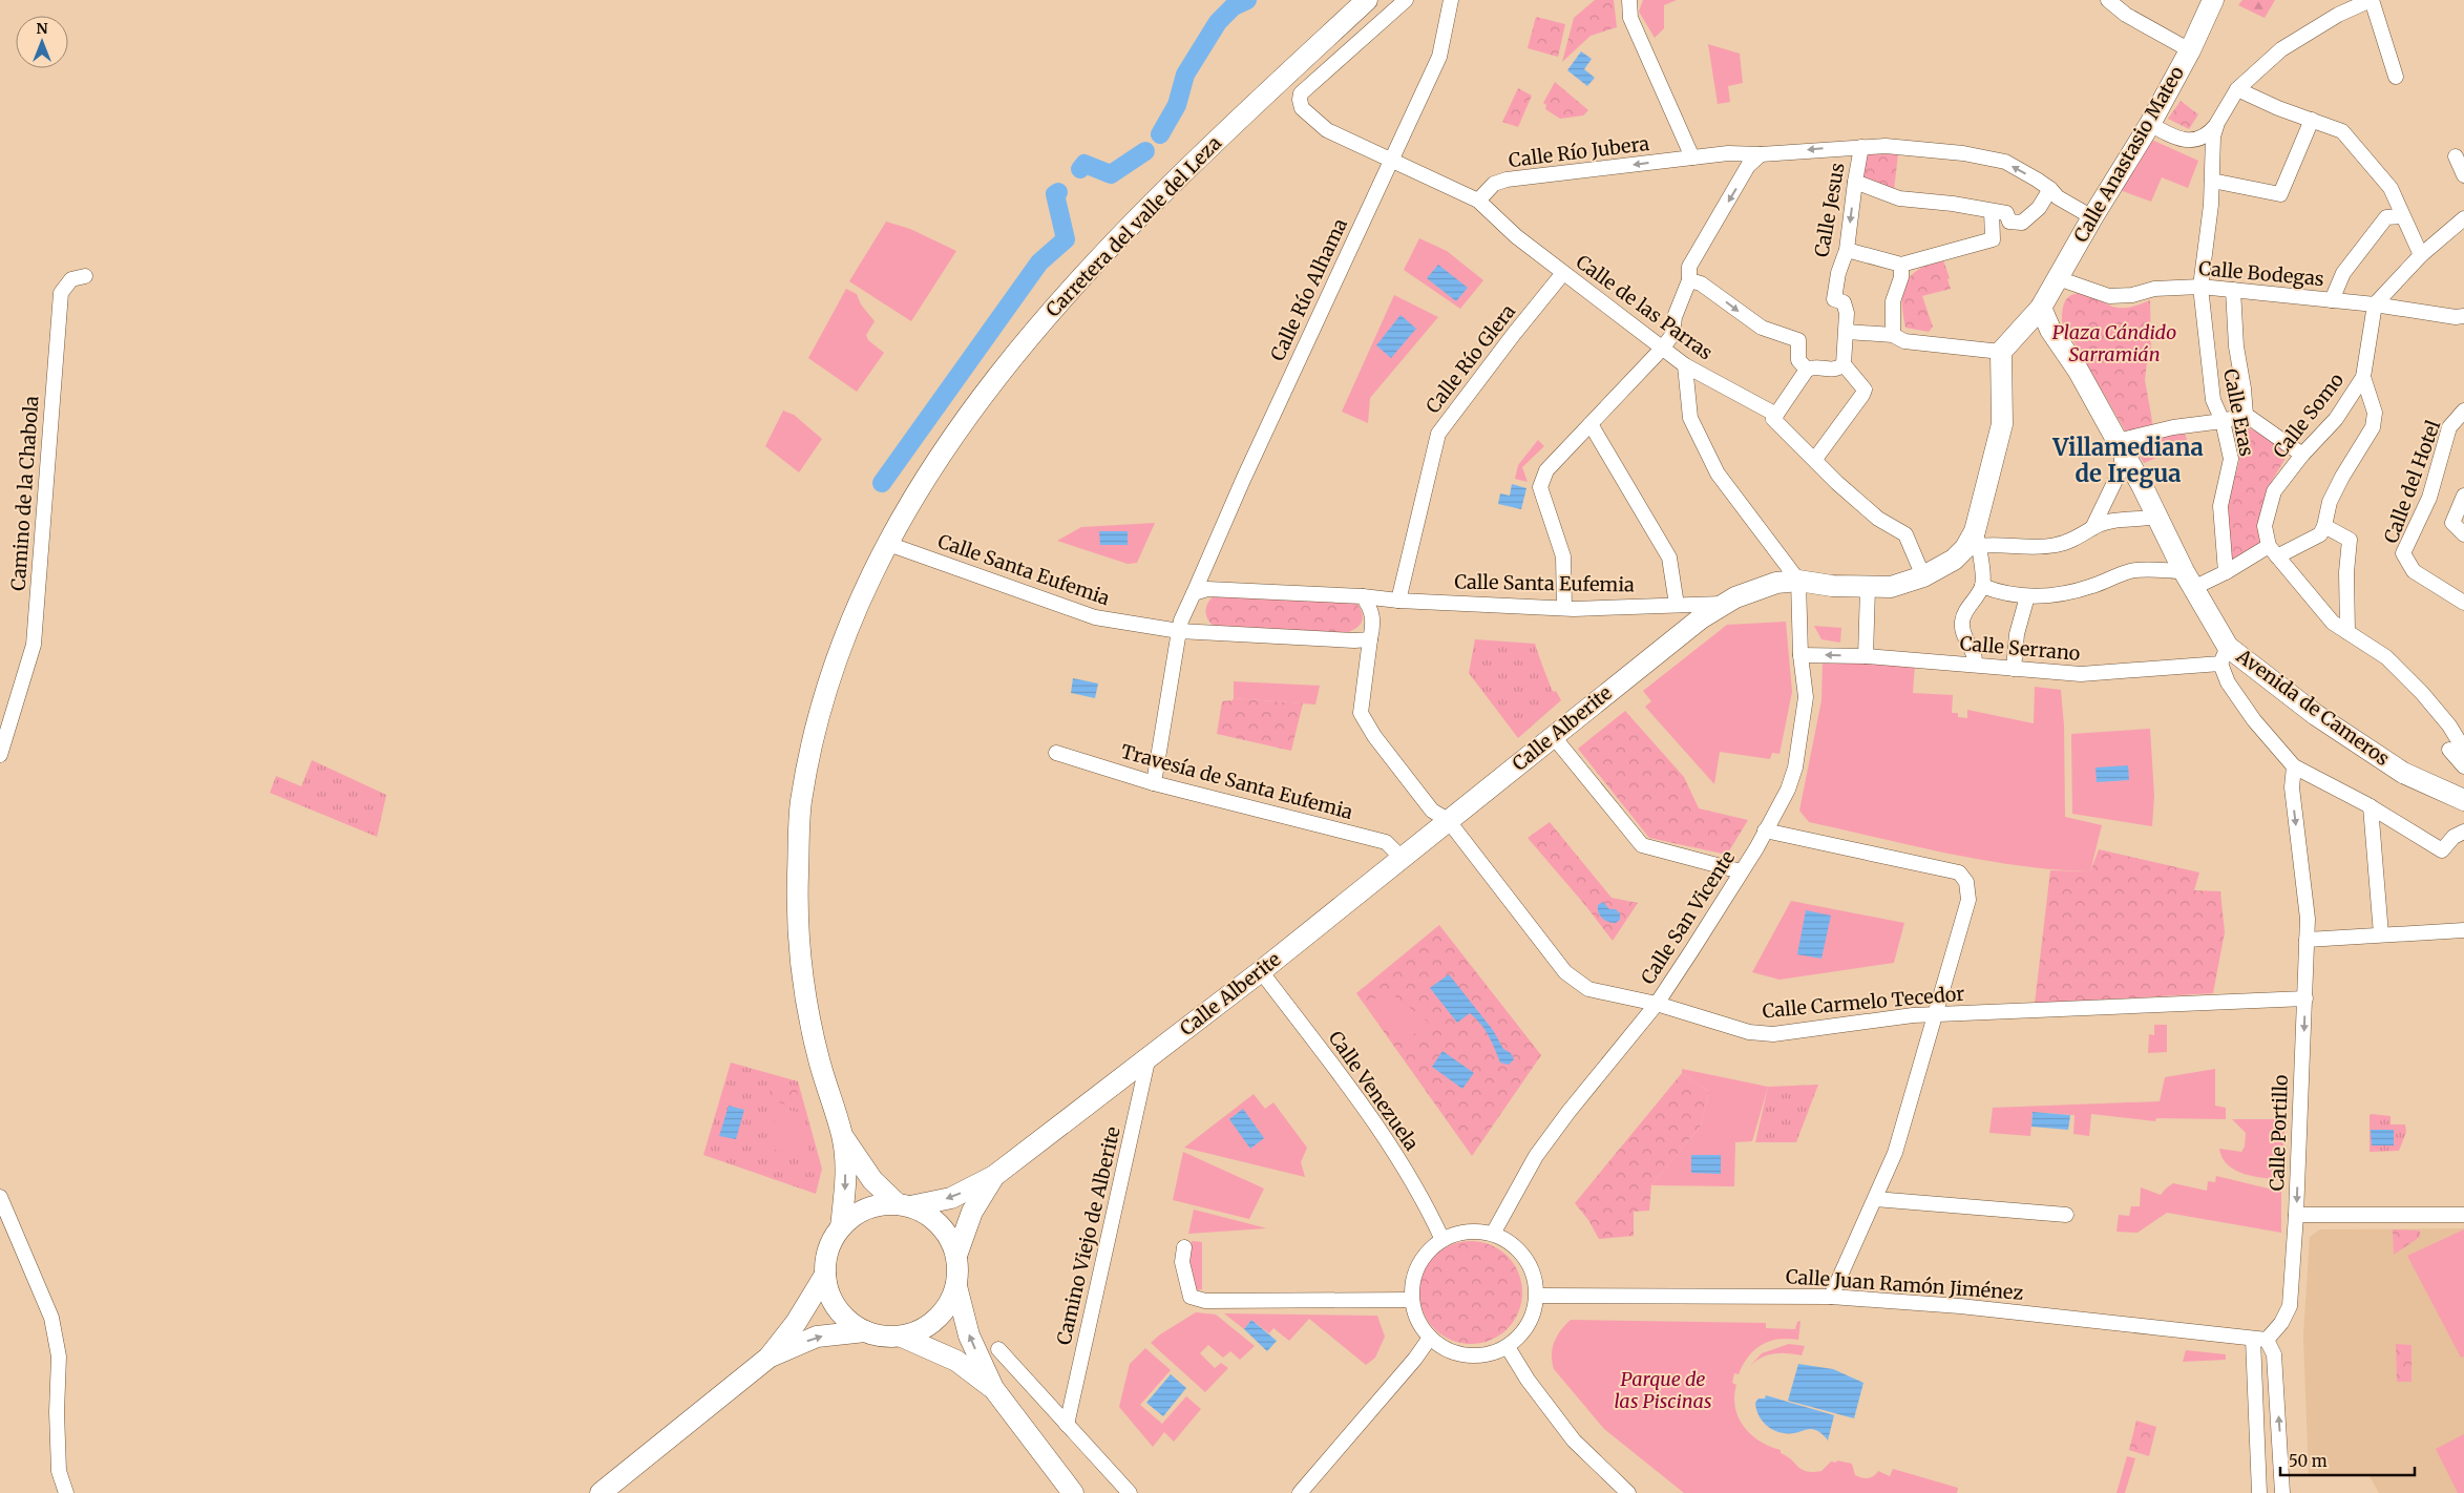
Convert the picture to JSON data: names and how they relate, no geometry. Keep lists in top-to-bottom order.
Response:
{
  "streets": {
    "main road": [
      "Calle Anastasio Mateo",
      "Carretera del valle del Leza",
      "Avenida de Cameros",
      "Calle Alberite"
    ],
    "street": [
      "Calle Río Jubera",
      "Calle Jesus",
      "Calle Bodegas",
      "Calle Río Alhama",
      "Calle de las Parras",
      "Calle Río Glera",
      "Calle Eras",
      "Calle Somo",
      "Calle del Hotel",
      "Camino de la Chabola",
      "Calle Santa Eufemia",
      "Calle Serrano",
      "Travesía de Santa Eufemia",
      "Calle San Vicente",
      "Calle Carmelo Tecedor",
      "Calle Venezuela",
      "Calle Portillo",
      "Camino Viejo de Alberite",
      "Calle Juan Ramón Jiménez"
    ]
  },
  "crossings": [
    ["Calle Río Jubera", "Calle Anastasio Mateo"],
    ["Calle Río Jubera", "Calle Jesus"],
    ["Calle Río Jubera", "Calle de las Parras"],
    ["Calle Anastasio Mateo", "Calle Bodegas"],
    ["Calle Anastasio Mateo", "Avenida de Cameros"],
    ["Carretera del valle del Leza", "Calle Santa Eufemia"],
    ["Carretera del valle del Leza", "Calle Alberite"],
    ["Calle Bodegas", "Calle Eras"],
    ["Calle Bodegas", "Calle Somo"],
    ["Calle Río Alhama", "Calle de las Parras"],
    ["Calle Río Alhama", "Calle Santa Eufemia"],
    ["Calle de las Parras", "Calle Río Glera"],
    ["Calle de las Parras", "Calle Alberite"],
    ["Calle Río Glera", "Calle Santa Eufemia"],
    ["Calle Santa Eufemia", "Calle Alberite"],
    ["Calle Santa Eufemia", "Calle Carmelo Tecedor"],
    ["Calle Serrano", "Avenida de Cameros"],
    ["Calle Serrano", "Calle San Vicente"],
    ["Calle Alberite", "Travesía de Santa Eufemia"],
    ["Calle Alberite", "Calle San Vicente"],
    ["Calle Alberite", "Calle Carmelo Tecedor"],
    ["Calle Alberite", "Calle Venezuela"],
    ["Calle Alberite", "Camino Viejo de Alberite"],
    ["Calle San Vicente", "Calle Carmelo Tecedor"],
    ["Calle San Vicente", "Calle Venezuela"],
    ["Calle San Vicente", "Calle Juan Ramón Jiménez"],
    ["Calle Carmelo Tecedor", "Calle Portillo"],
    ["Calle Venezuela", "Calle Juan Ramón Jiménez"],
    ["Calle Portillo", "Calle Juan Ramón Jiménez"]
  ],
  "districts": ["Villamediana de Iregua"],
  "parks": ["Plaza Cándido Sarramián", "Parque de las Piscinas"],
  "scale_bar": "50 m",
  "north": "top"
}
